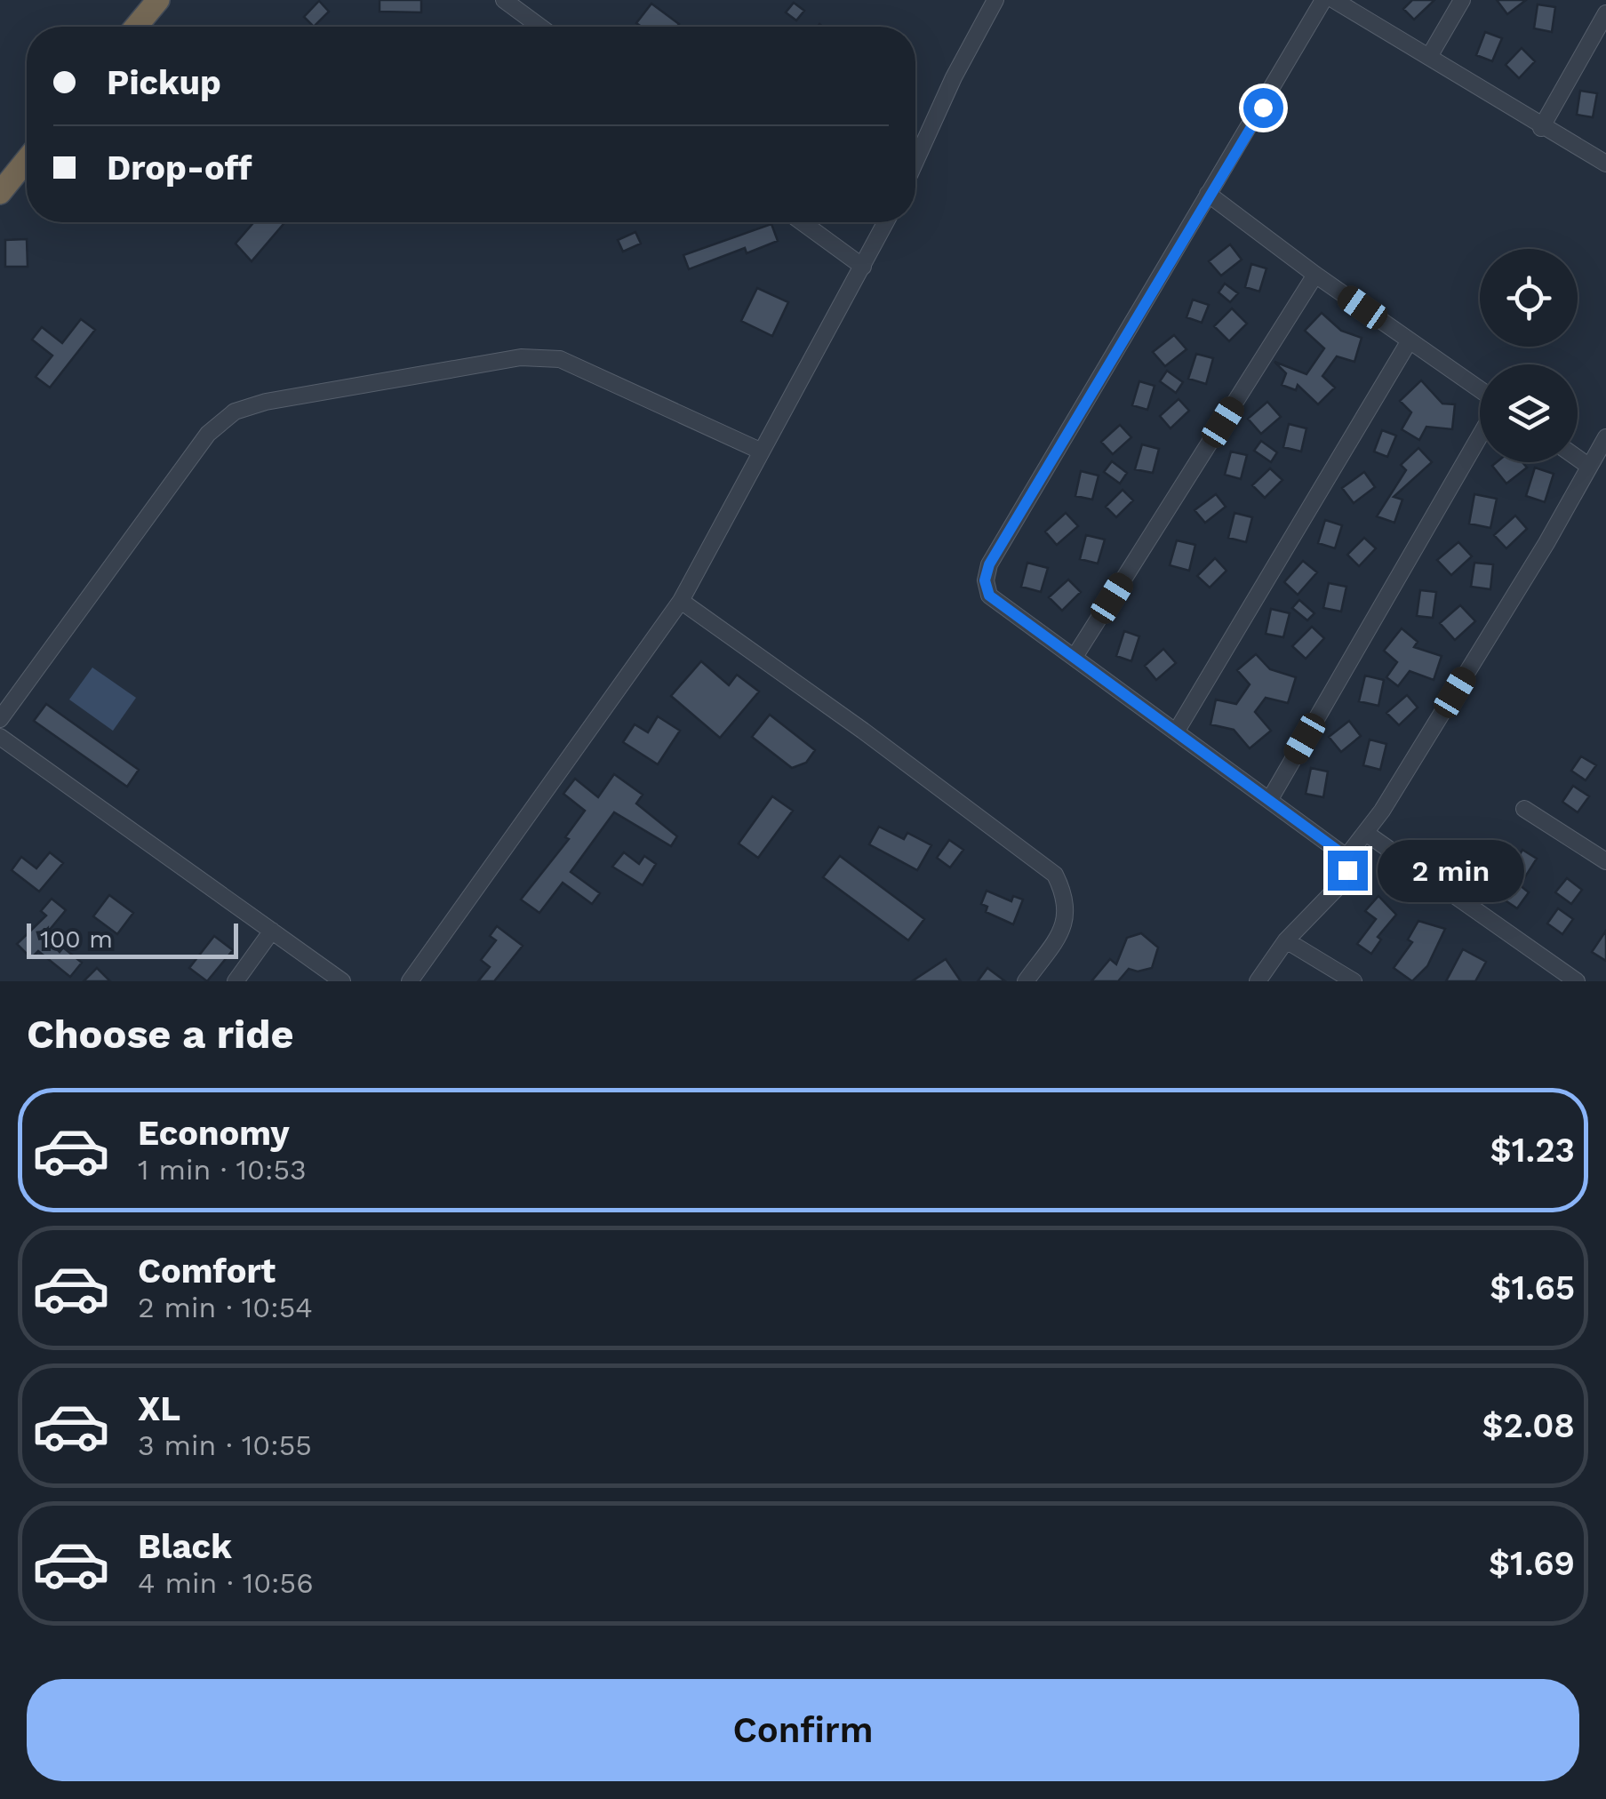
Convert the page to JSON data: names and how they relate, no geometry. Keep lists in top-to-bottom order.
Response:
{
  "scale_bar": "100 m",
  "page": {
    "banner": ["Pickup", "Drop-off"],
    "bubble": "2 min",
    "scale": "100 m",
    "heading": "Choose a ride",
    "list": [
      {
        "name": "Economy",
        "note": "1 min · 10:53",
        "value": "$1.23"
      },
      {
        "name": "Comfort",
        "note": "2 min · 10:54",
        "value": "$1.65"
      },
      {
        "name": "XL",
        "note": "3 min · 10:55",
        "value": "$2.08"
      },
      {
        "name": "Black",
        "note": "4 min · 10:56",
        "value": "$1.69"
      }
    ],
    "buttons": "Confirm"
  }
}
